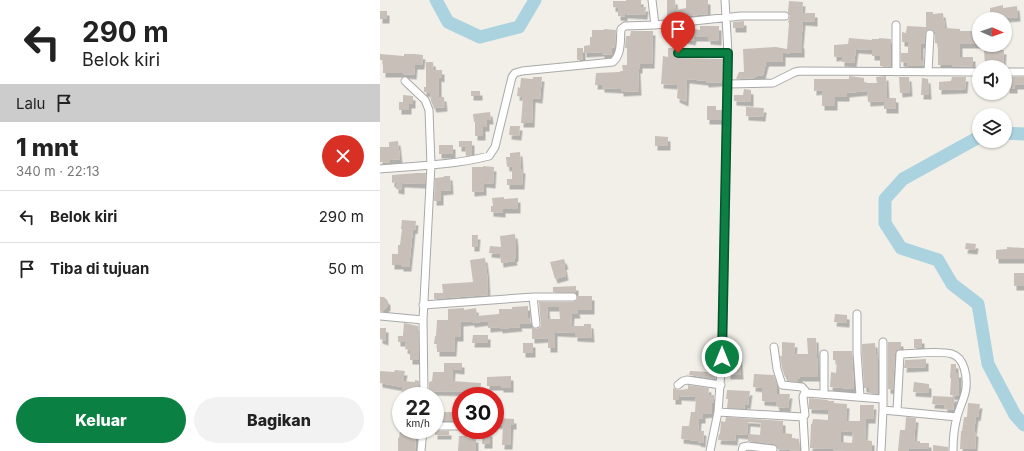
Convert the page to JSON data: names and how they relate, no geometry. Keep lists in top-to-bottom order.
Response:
{
  "north": "right",
  "page": {
    "turn": ["290 m", "Belok kiri"],
    "then": "Lalu",
    "heading": ["1 mnt", "340 m · 22:13"],
    "list": [
      {
        "name": "Belok kiri",
        "value": "290 m"
      },
      {
        "name": "Tiba di tujuan",
        "value": "50 m"
      }
    ],
    "speed": "22 km/h",
    "limit": "30",
    "buttons": ["Keluar", "Bagikan"]
  }
}
